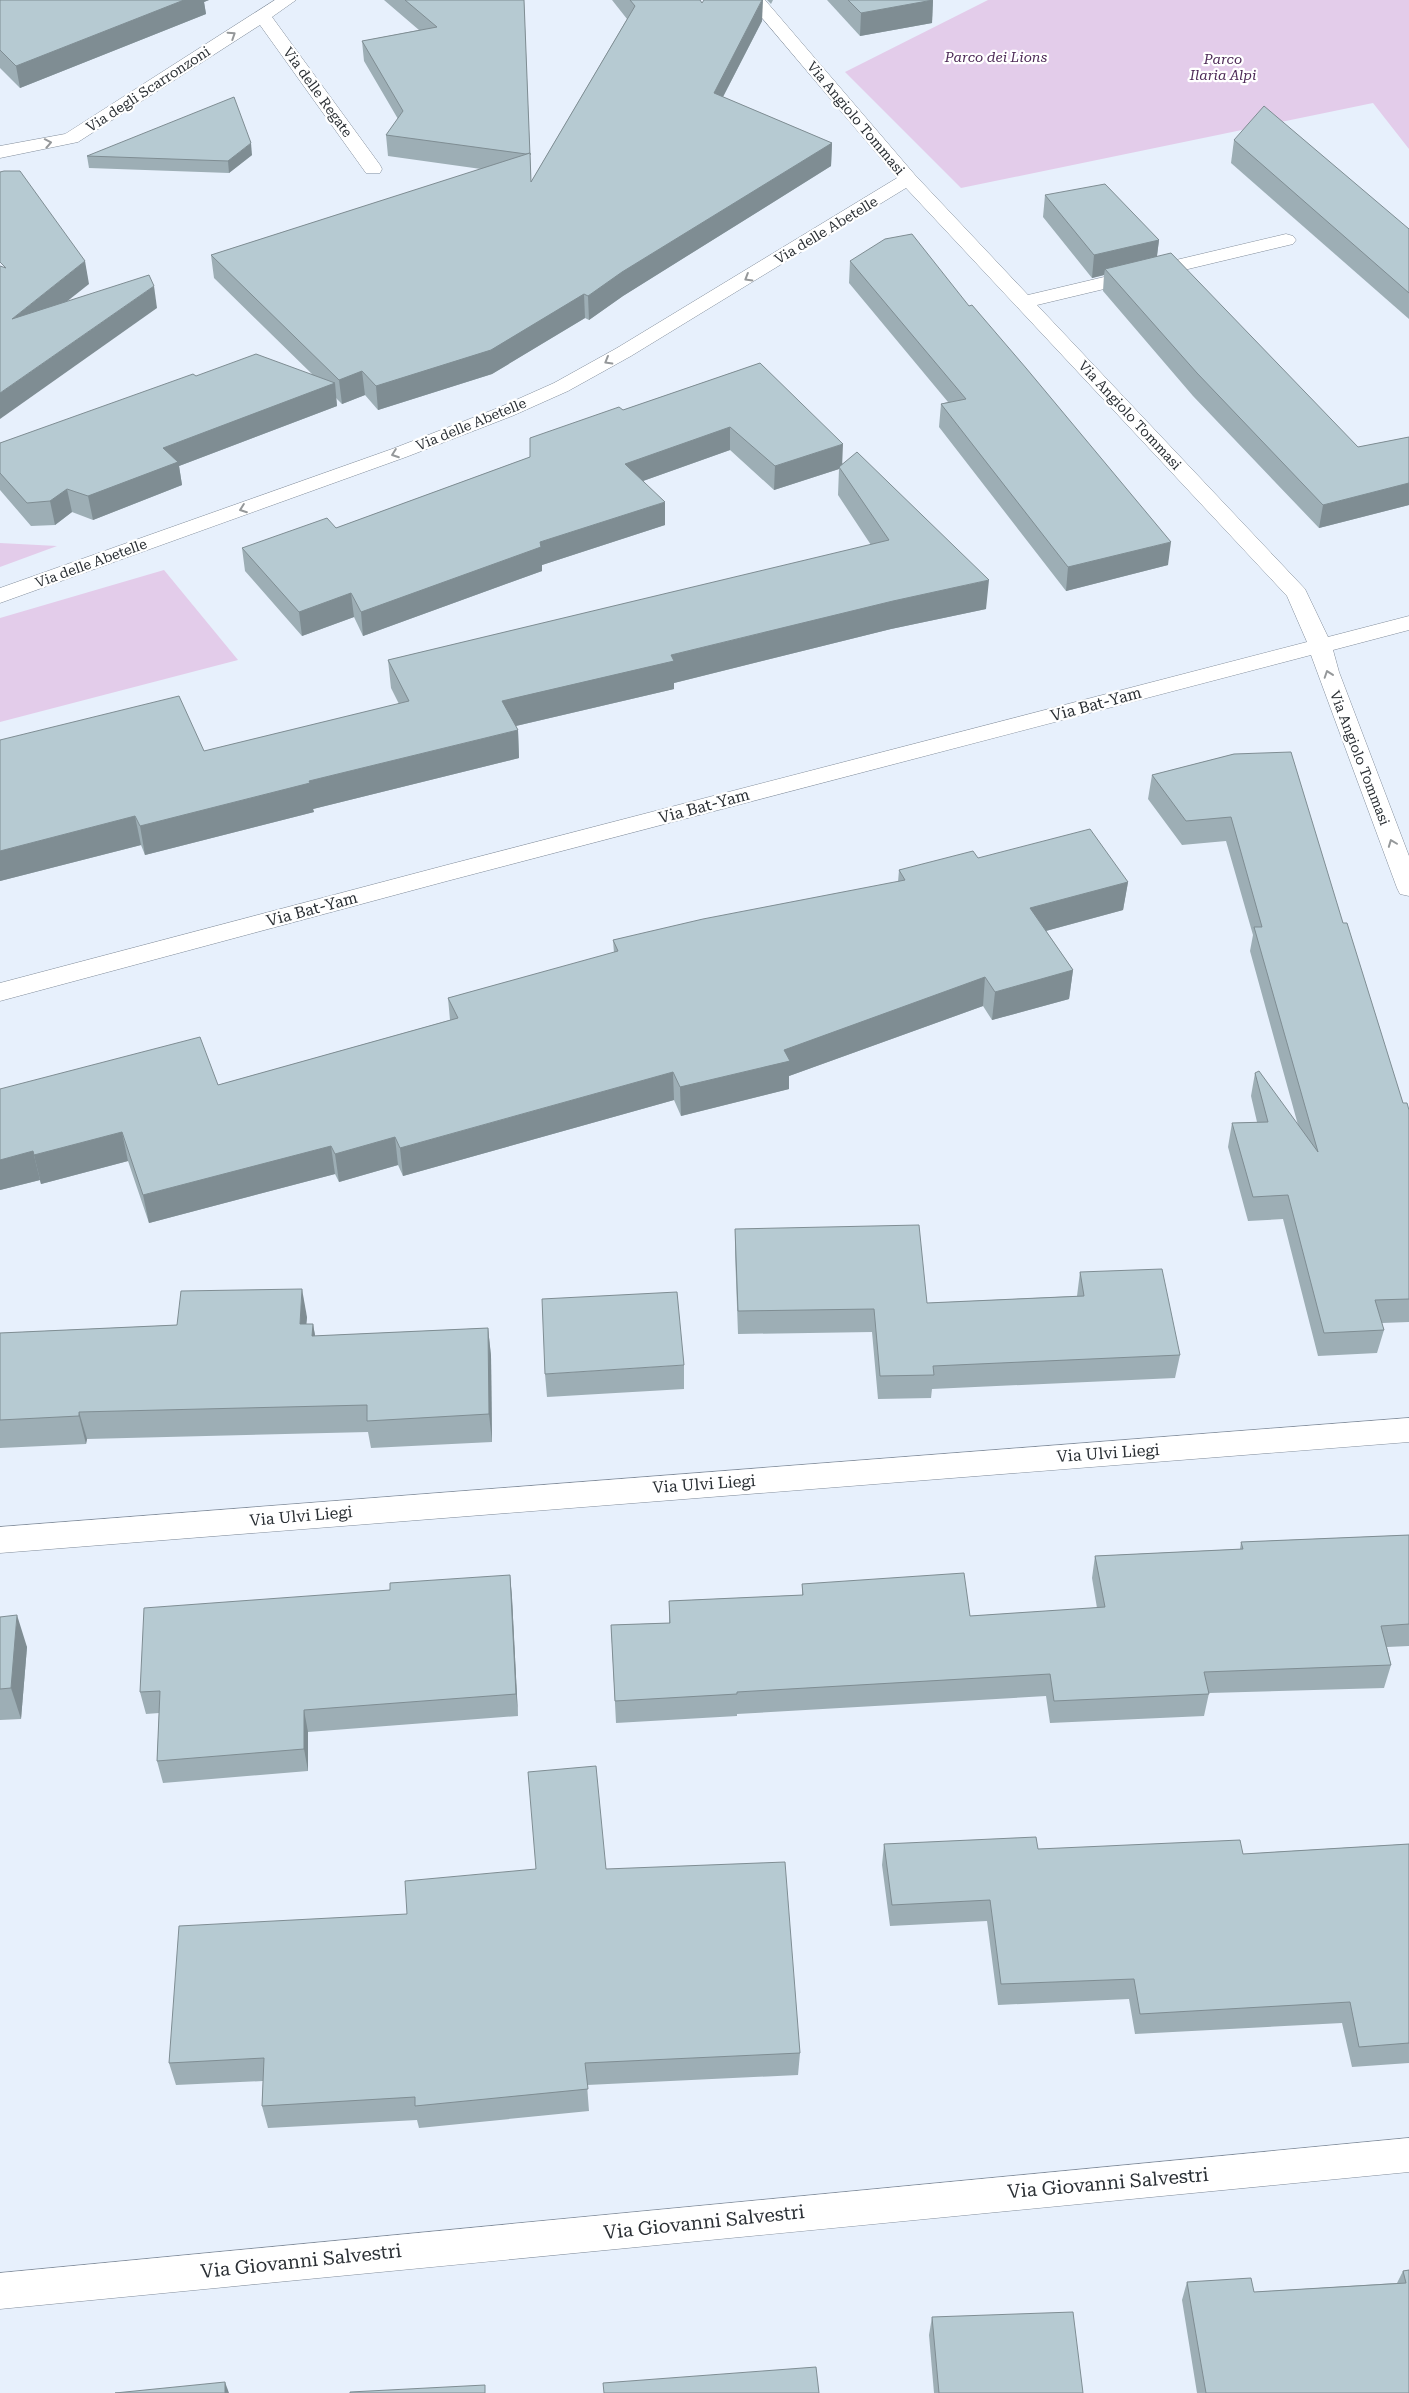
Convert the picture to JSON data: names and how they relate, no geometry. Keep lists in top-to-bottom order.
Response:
{
  "streets": {
    "street": [
      "Via degli Scarronzoni",
      "Via delle Regate",
      "Via Angiolo Tommasi",
      "Via delle Abetelle",
      "Via Bat-Yam",
      "Via Ulvi Liegi",
      "Via Giovanni Salvestri"
    ]
  },
  "crossings": [
    ["Via degli Scarronzoni", "Via delle Regate"],
    ["Via Angiolo Tommasi", "Via delle Abetelle"],
    ["Via Angiolo Tommasi", "Via Bat-Yam"]
  ],
  "one_way": ["Via degli Scarronzoni", "Via delle Abetelle"],
  "parks": ["Parco dei Lions", "Parco Ilaria Alpi"]
}
